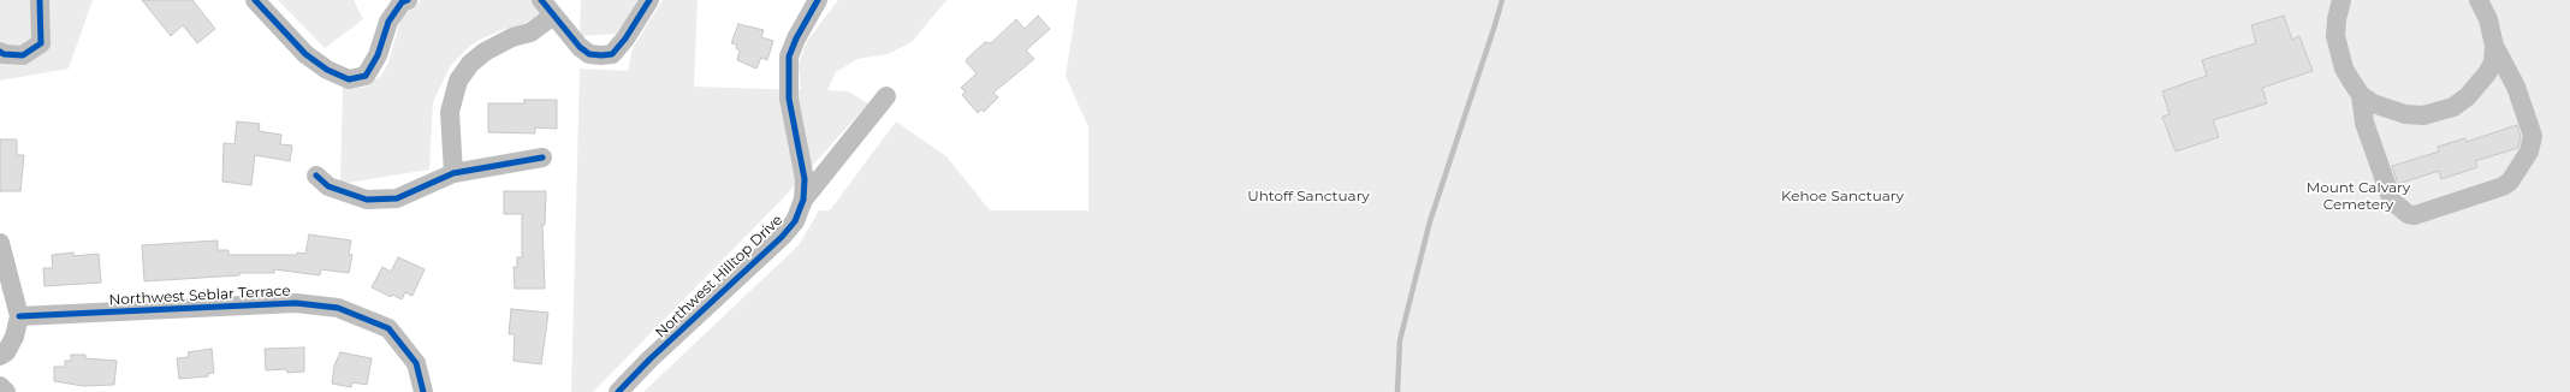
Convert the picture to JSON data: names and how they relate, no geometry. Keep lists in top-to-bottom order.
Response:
{
  "streets": {
    "street": ["Northwest Hilltop Drive", "Northwest Seblar Terrace"]
  },
  "parks": ["Mount Calvary Cemetery", "Uhtoff Sanctuary", "Kehoe Sanctuary"]
}
